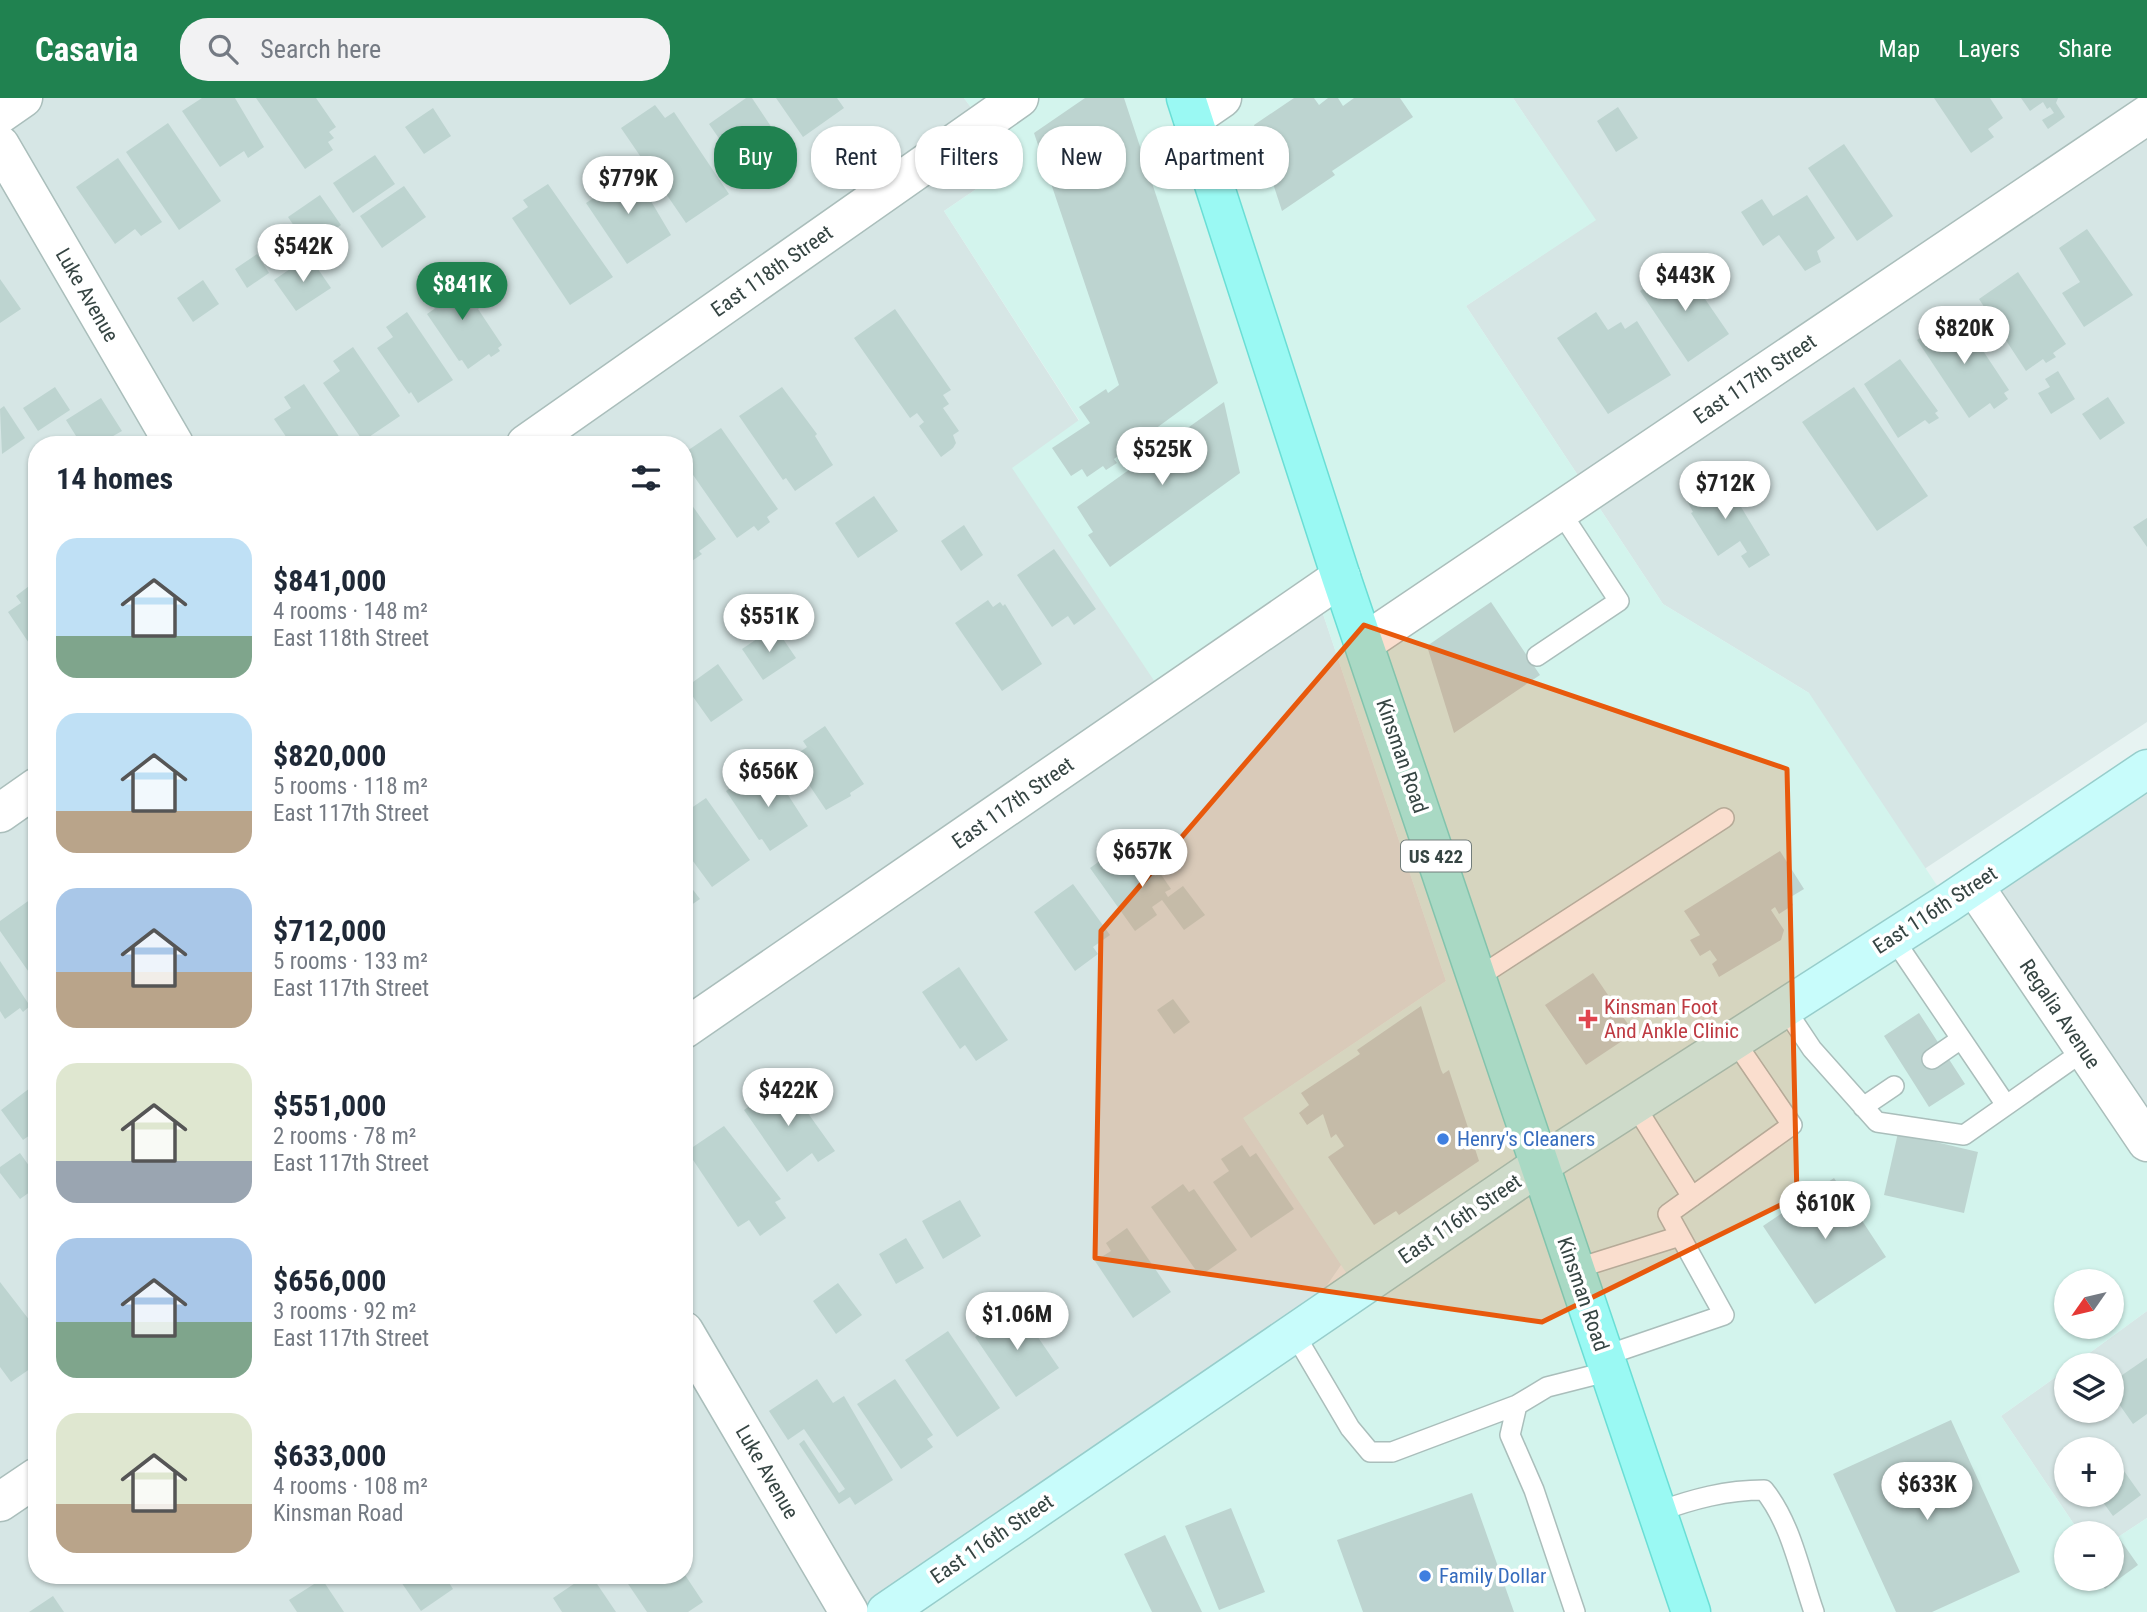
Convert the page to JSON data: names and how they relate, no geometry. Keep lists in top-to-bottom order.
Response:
{
  "streets": {
    "main road": ["Kinsman Road", "US 422", "East 116th Street"],
    "street": [
      "East 118th Street",
      "Luke Avenue",
      "East 117th Street",
      "Regalia Avenue"
    ]
  },
  "crossings": [
    ["East 117th Street", "Kinsman Road"],
    ["Kinsman Road", "East 116th Street"],
    ["East 116th Street", "Regalia Avenue"]
  ],
  "places": {
    "health": ["Kinsman Foot And Ankle Clinic"],
    "other": ["Henry's Cleaners", "Family Dollar"]
  },
  "north": "bottom left",
  "page": {
    "header": "Casavia",
    "search": "Search here",
    "nav": ["Map", "Layers", "Share"],
    "chip": [
      "Buy",
      "Rent",
      "Filters",
      "New",
      "Apartment"
    ],
    "price": [
      "$779K",
      "$542K",
      "$443K",
      "$841K",
      "$820K",
      "$525K",
      "$712K",
      "$551K",
      "$656K",
      "$657K",
      "$422K",
      "$610K",
      "$1.06M",
      "$633K"
    ],
    "heading": "14 homes",
    "list": [
      {
        "name": "$841,000",
        "note": "4 rooms · 148 m² · East 118th Street"
      },
      {
        "name": "$820,000",
        "note": "5 rooms · 118 m² · East 117th Street"
      },
      {
        "name": "$712,000",
        "note": "5 rooms · 133 m² · East 117th Street"
      },
      {
        "name": "$551,000",
        "note": "2 rooms · 78 m² · East 117th Street"
      },
      {
        "name": "$656,000",
        "note": "3 rooms · 92 m² · East 117th Street"
      },
      {
        "name": "$633,000",
        "note": "4 rooms · 108 m² · Kinsman Road"
      }
    ],
    "map_buttons": ["+", "−"]
  }
}
